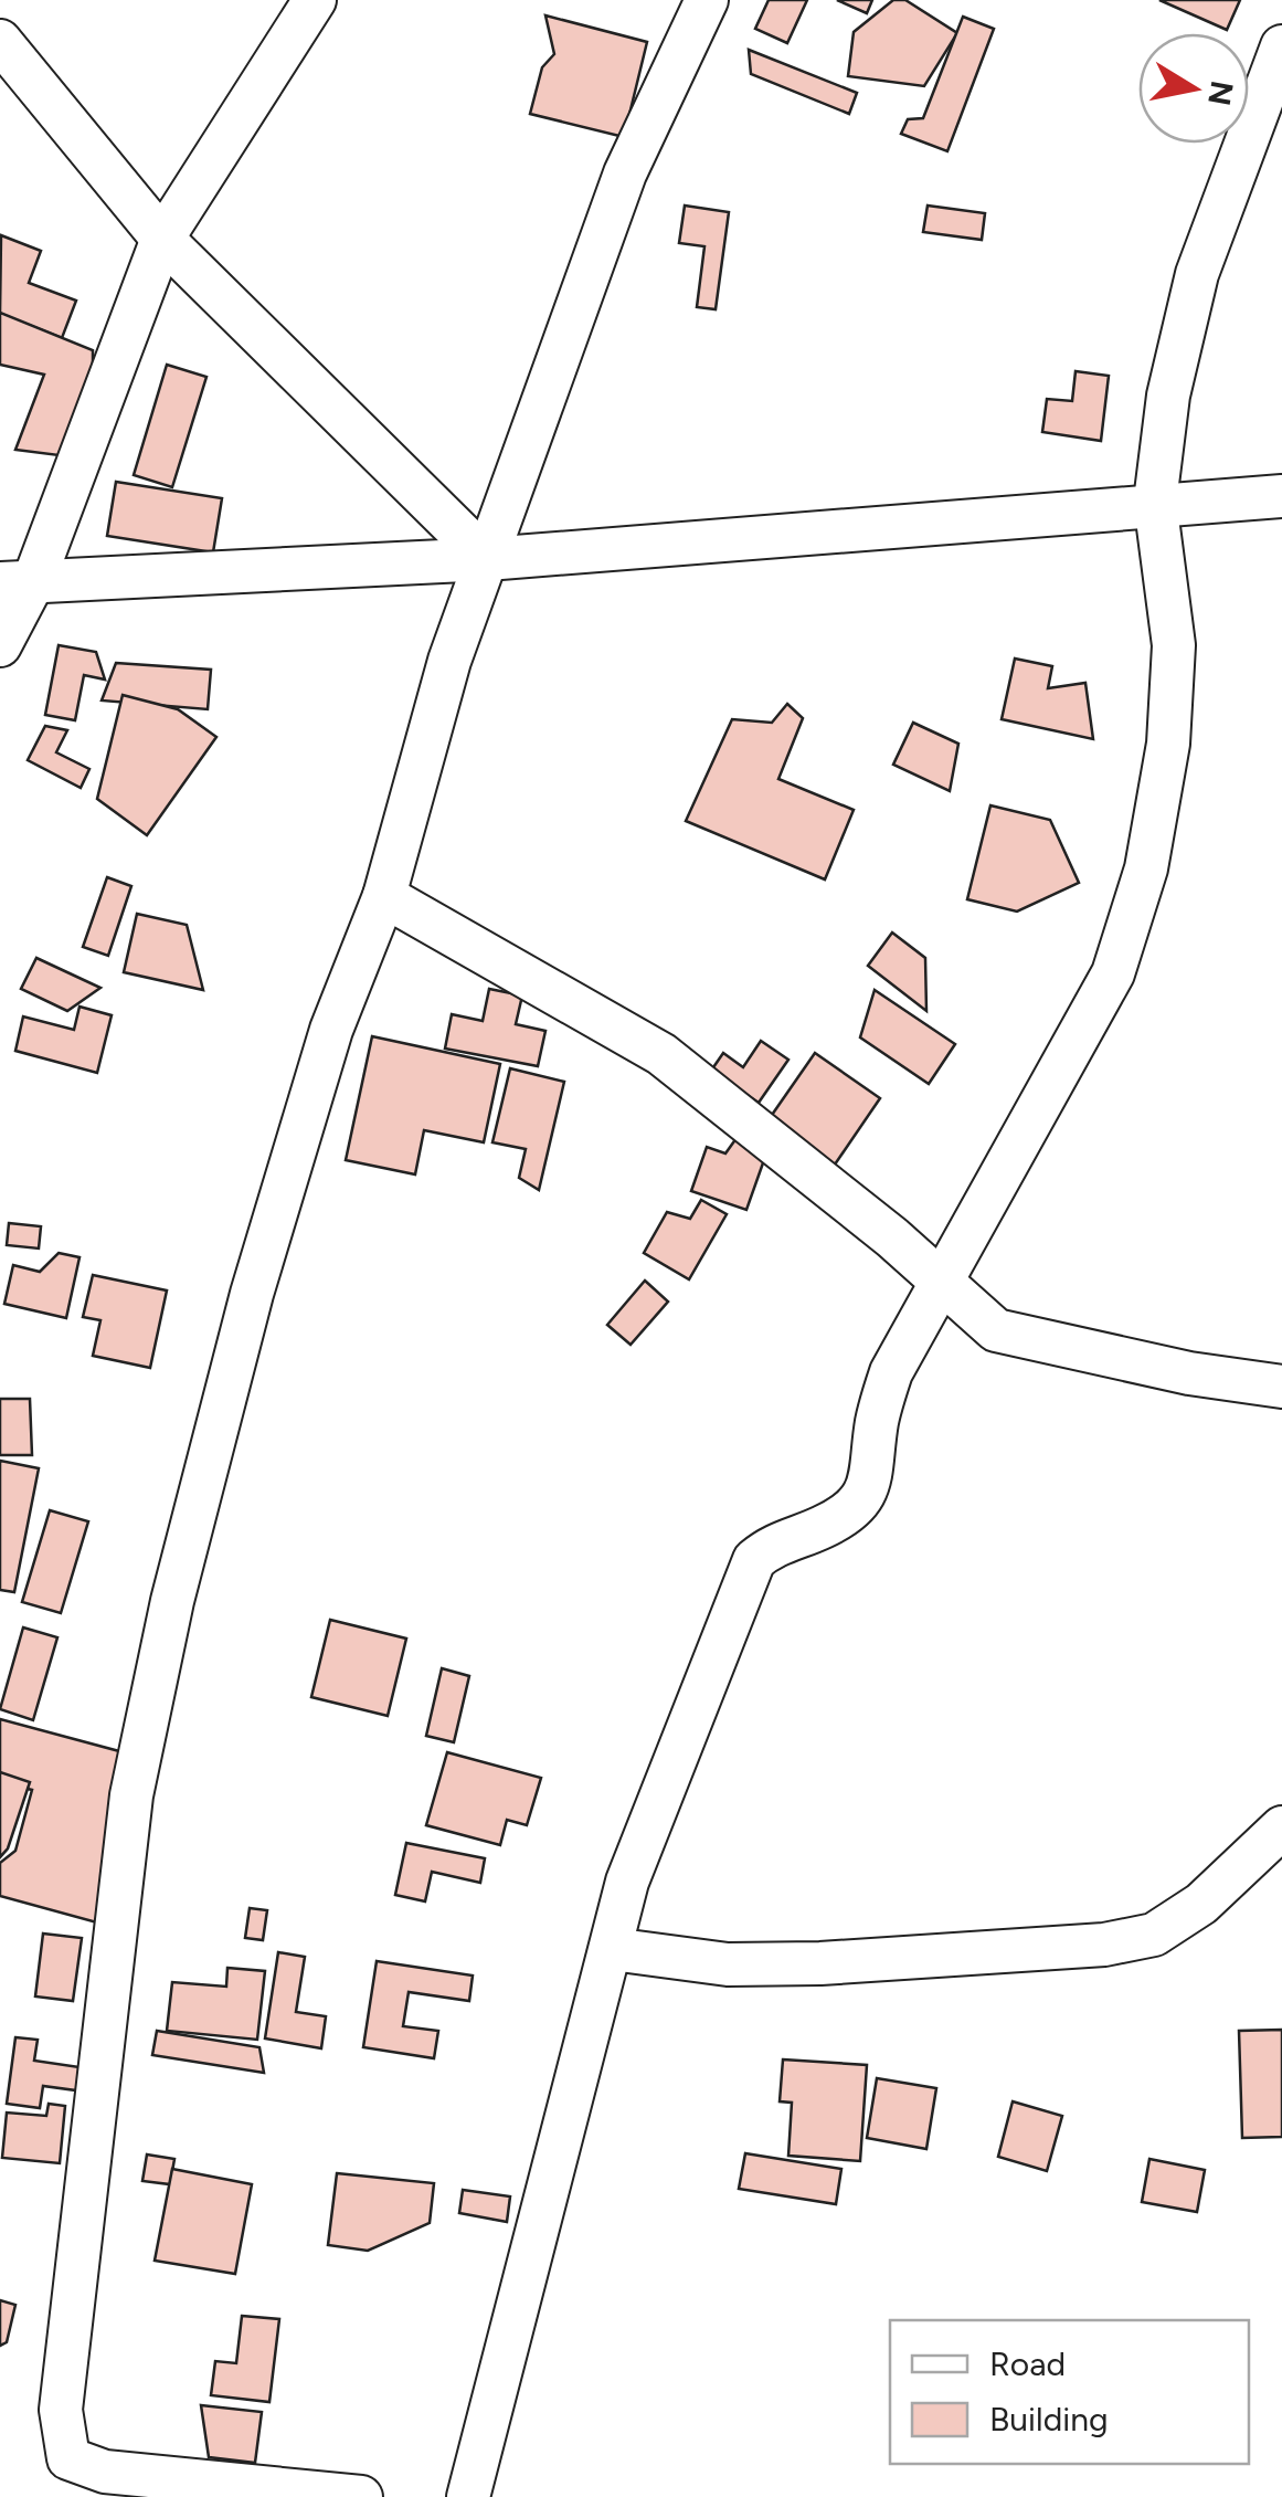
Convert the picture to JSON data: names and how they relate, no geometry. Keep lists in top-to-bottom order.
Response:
{
  "legend": ["Road", "Building"],
  "north": "right"
}
